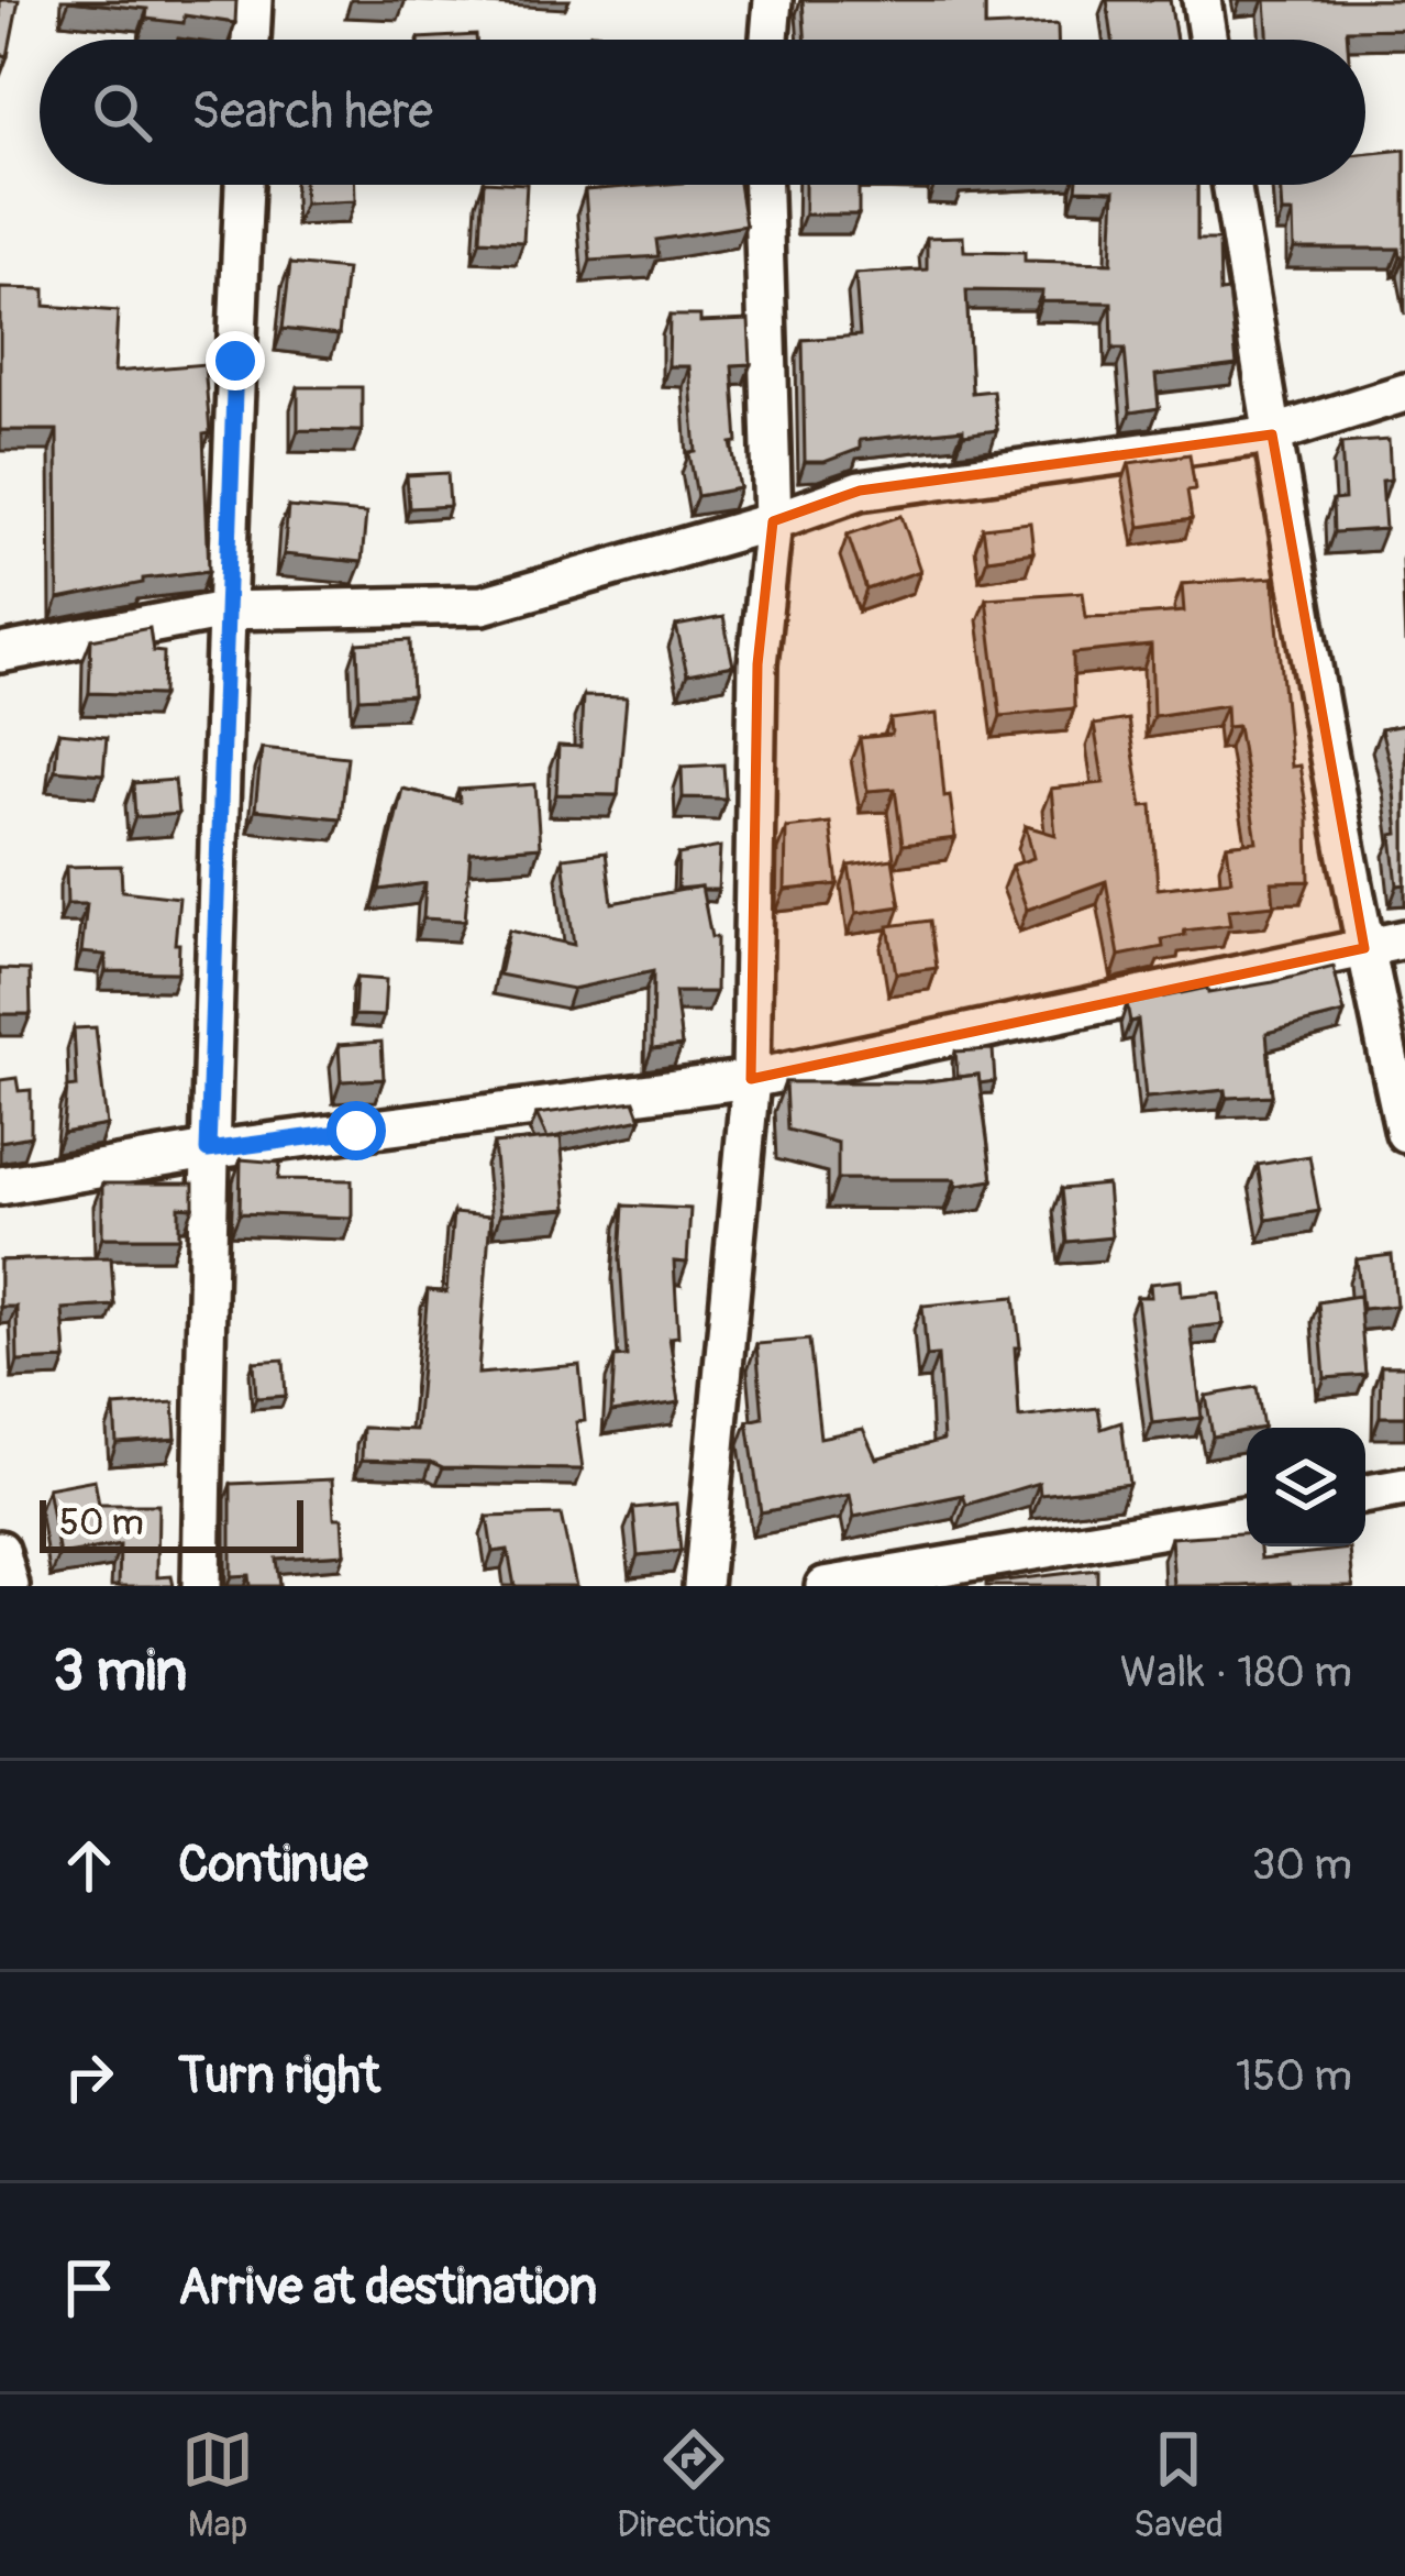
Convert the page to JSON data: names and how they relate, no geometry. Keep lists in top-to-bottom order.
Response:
{
  "scale_bar": "50 m",
  "page": {
    "search": "Search here",
    "scale": "50 m",
    "heading": ["3 min", "Walk · 180 m"],
    "list": [
      ["Continue", "30 m"],
      ["Turn right", "150 m"],
      "Arrive at destination"
    ],
    "nav": ["Map", "Directions", "Saved"]
  }
}
